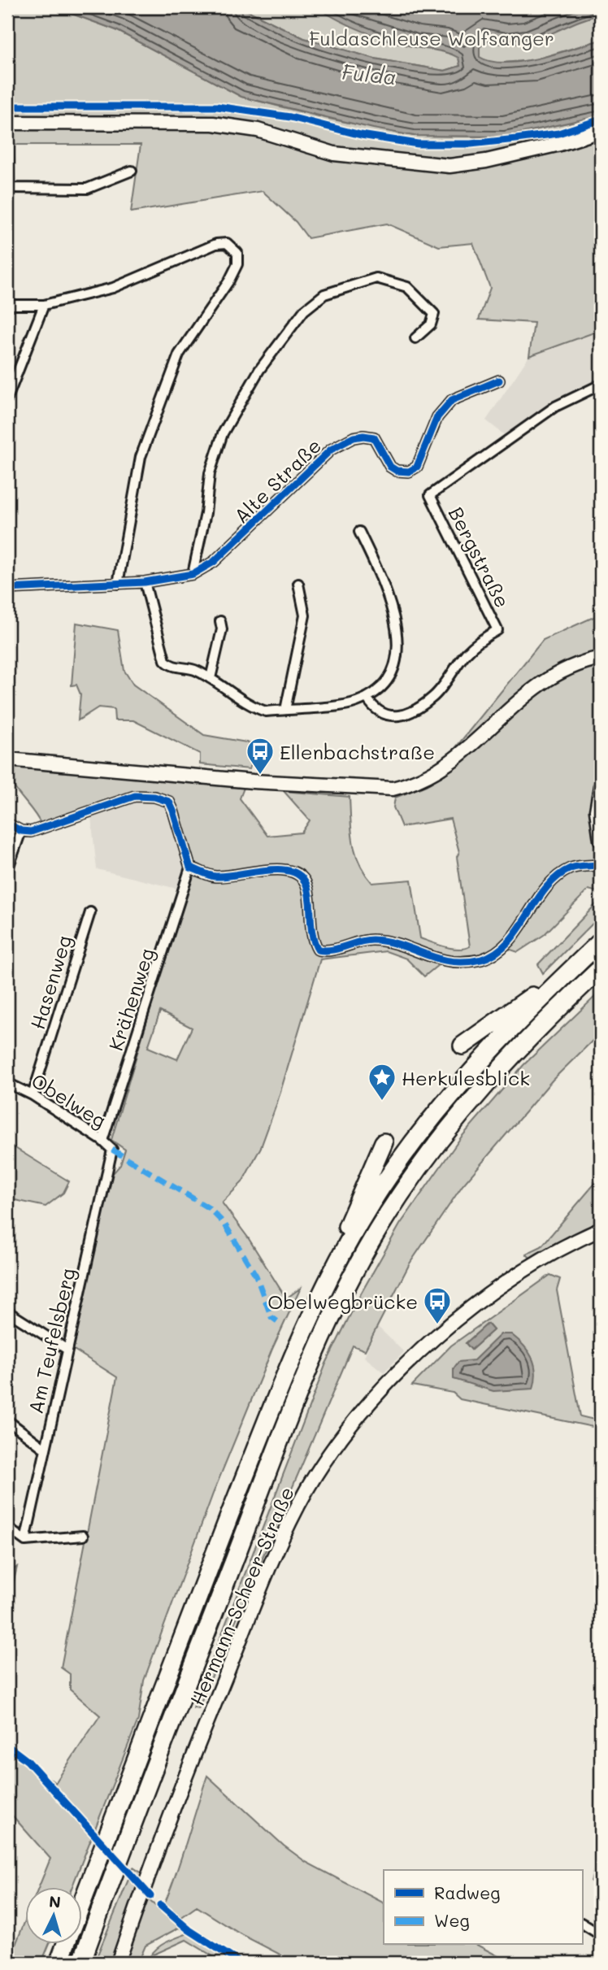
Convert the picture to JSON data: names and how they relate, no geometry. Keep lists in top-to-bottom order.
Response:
{
  "streets": {
    "main road": ["Hermann-Scheer-Straße"],
    "street": [
      "Alte Straße",
      "Bergstraße",
      "Hasenweg",
      "Krähenweg",
      "Obelweg",
      "Am Teufelsberg"
    ]
  },
  "crossings": [
    ["Hasenweg", "Obelweg"],
    ["Krähenweg", "Obelweg"],
    ["Obelweg", "Am Teufelsberg"]
  ],
  "water": ["Fulda"],
  "parks": ["Fuldaschleuse Wolfsanger"],
  "places": {
    "bus stop": ["Ellenbachstraße", "Obelwegbrücke"],
    "place": ["Herkulesblick"]
  },
  "legend": ["Radweg", "Weg"],
  "north": "top"
}
